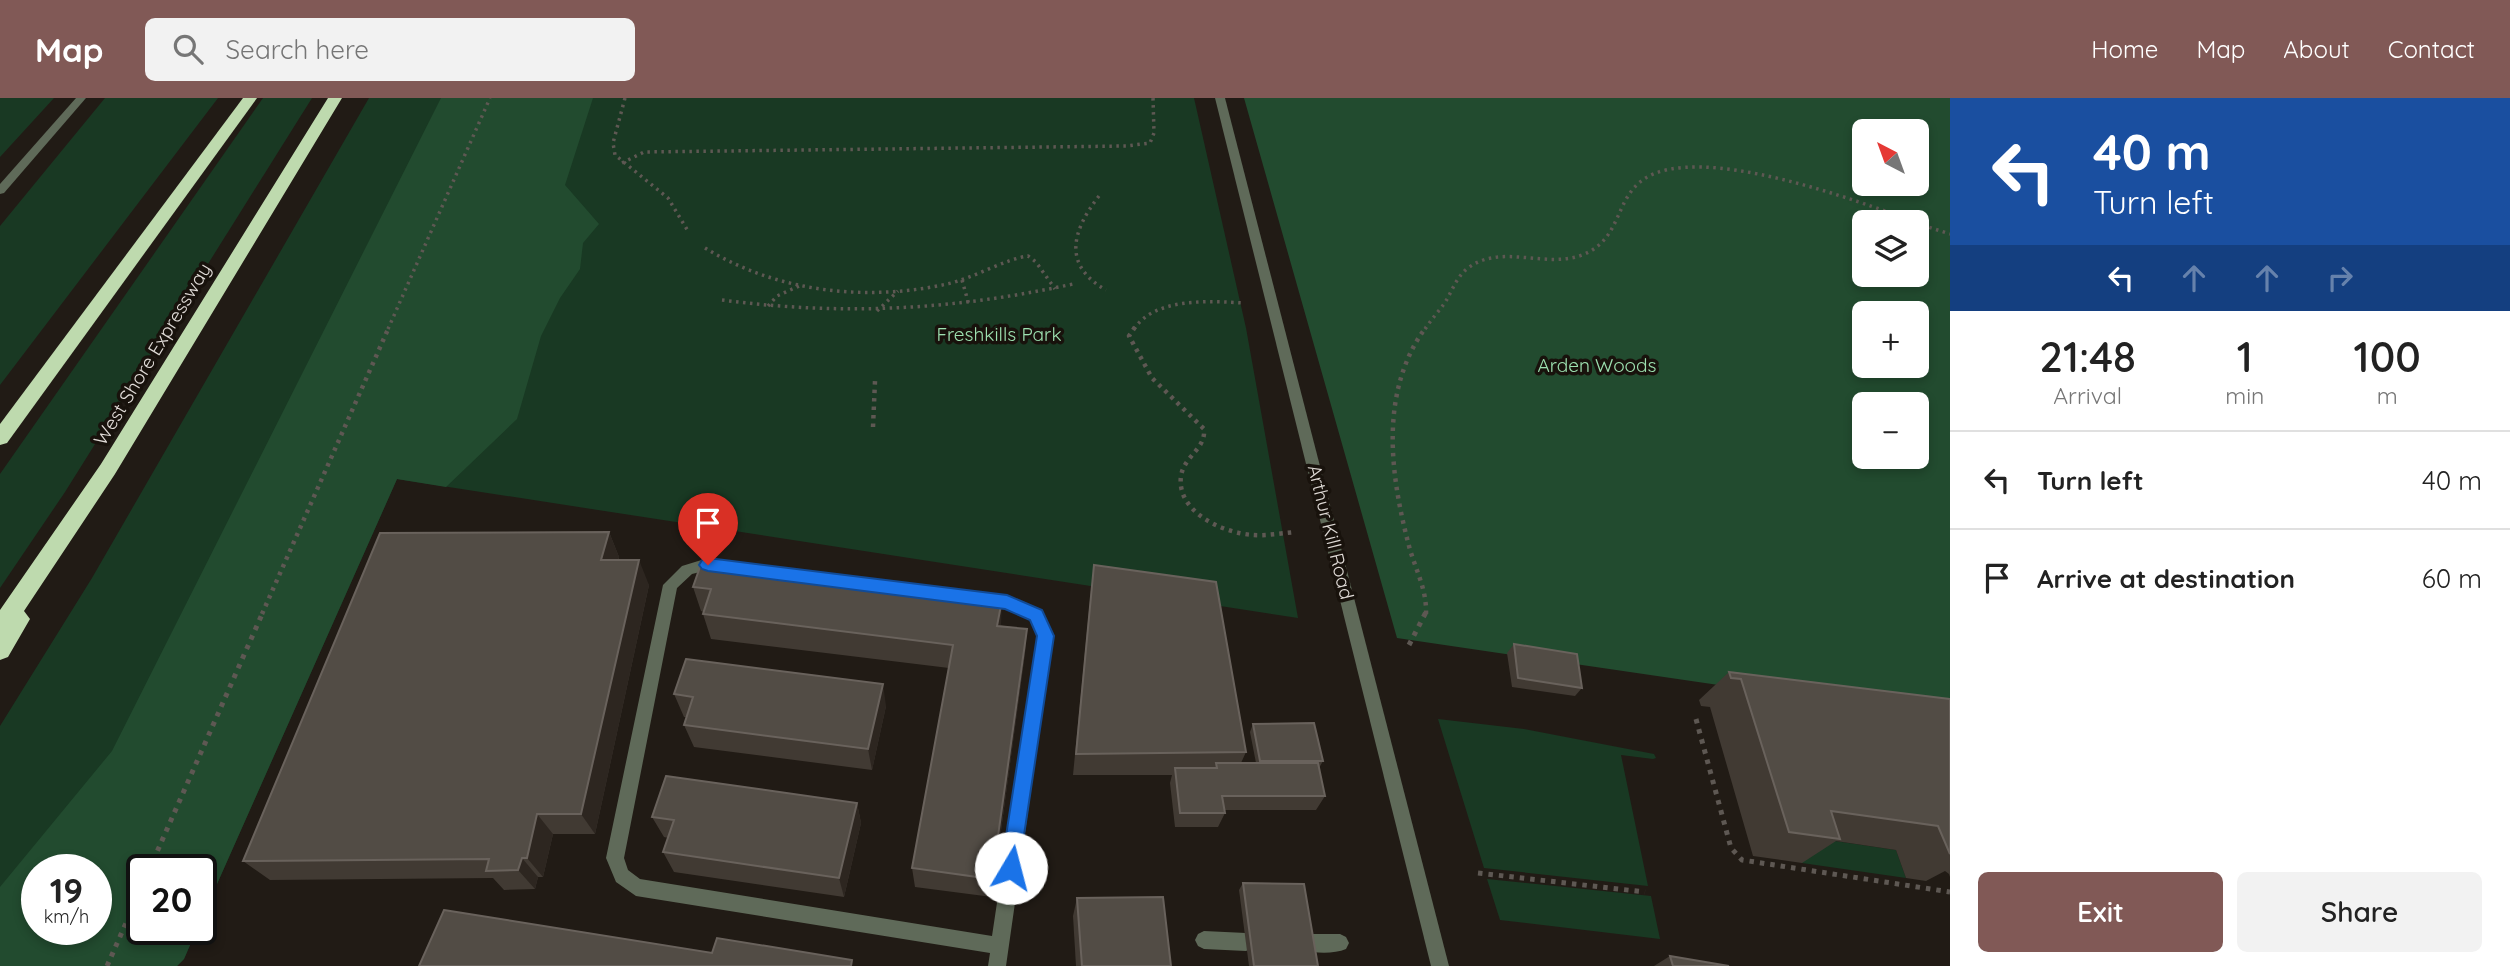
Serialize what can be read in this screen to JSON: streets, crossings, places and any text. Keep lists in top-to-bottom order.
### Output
{
  "streets": {
    "highway": ["West Shore Expressway"],
    "street": ["Arthur Kill Road"]
  },
  "parks": ["Freshkills Park", "Arden Woods"],
  "north": "top left",
  "page": {
    "header": "Map",
    "search": "Search here",
    "nav": [
      "Home",
      "Map",
      "About",
      "Contact"
    ],
    "turn": ["40 m", "Turn left"],
    "map_buttons": ["+", "−"],
    "eta": [
      "21:48",
      "Arrival",
      "1",
      "min",
      "100",
      "m"
    ],
    "list": [
      {
        "name": "Turn left",
        "value": "40 m"
      },
      {
        "name": "Arrive at destination",
        "value": "60 m"
      }
    ],
    "speed": "19 km/h",
    "limit": "20",
    "buttons": ["Exit", "Share"]
  }
}
